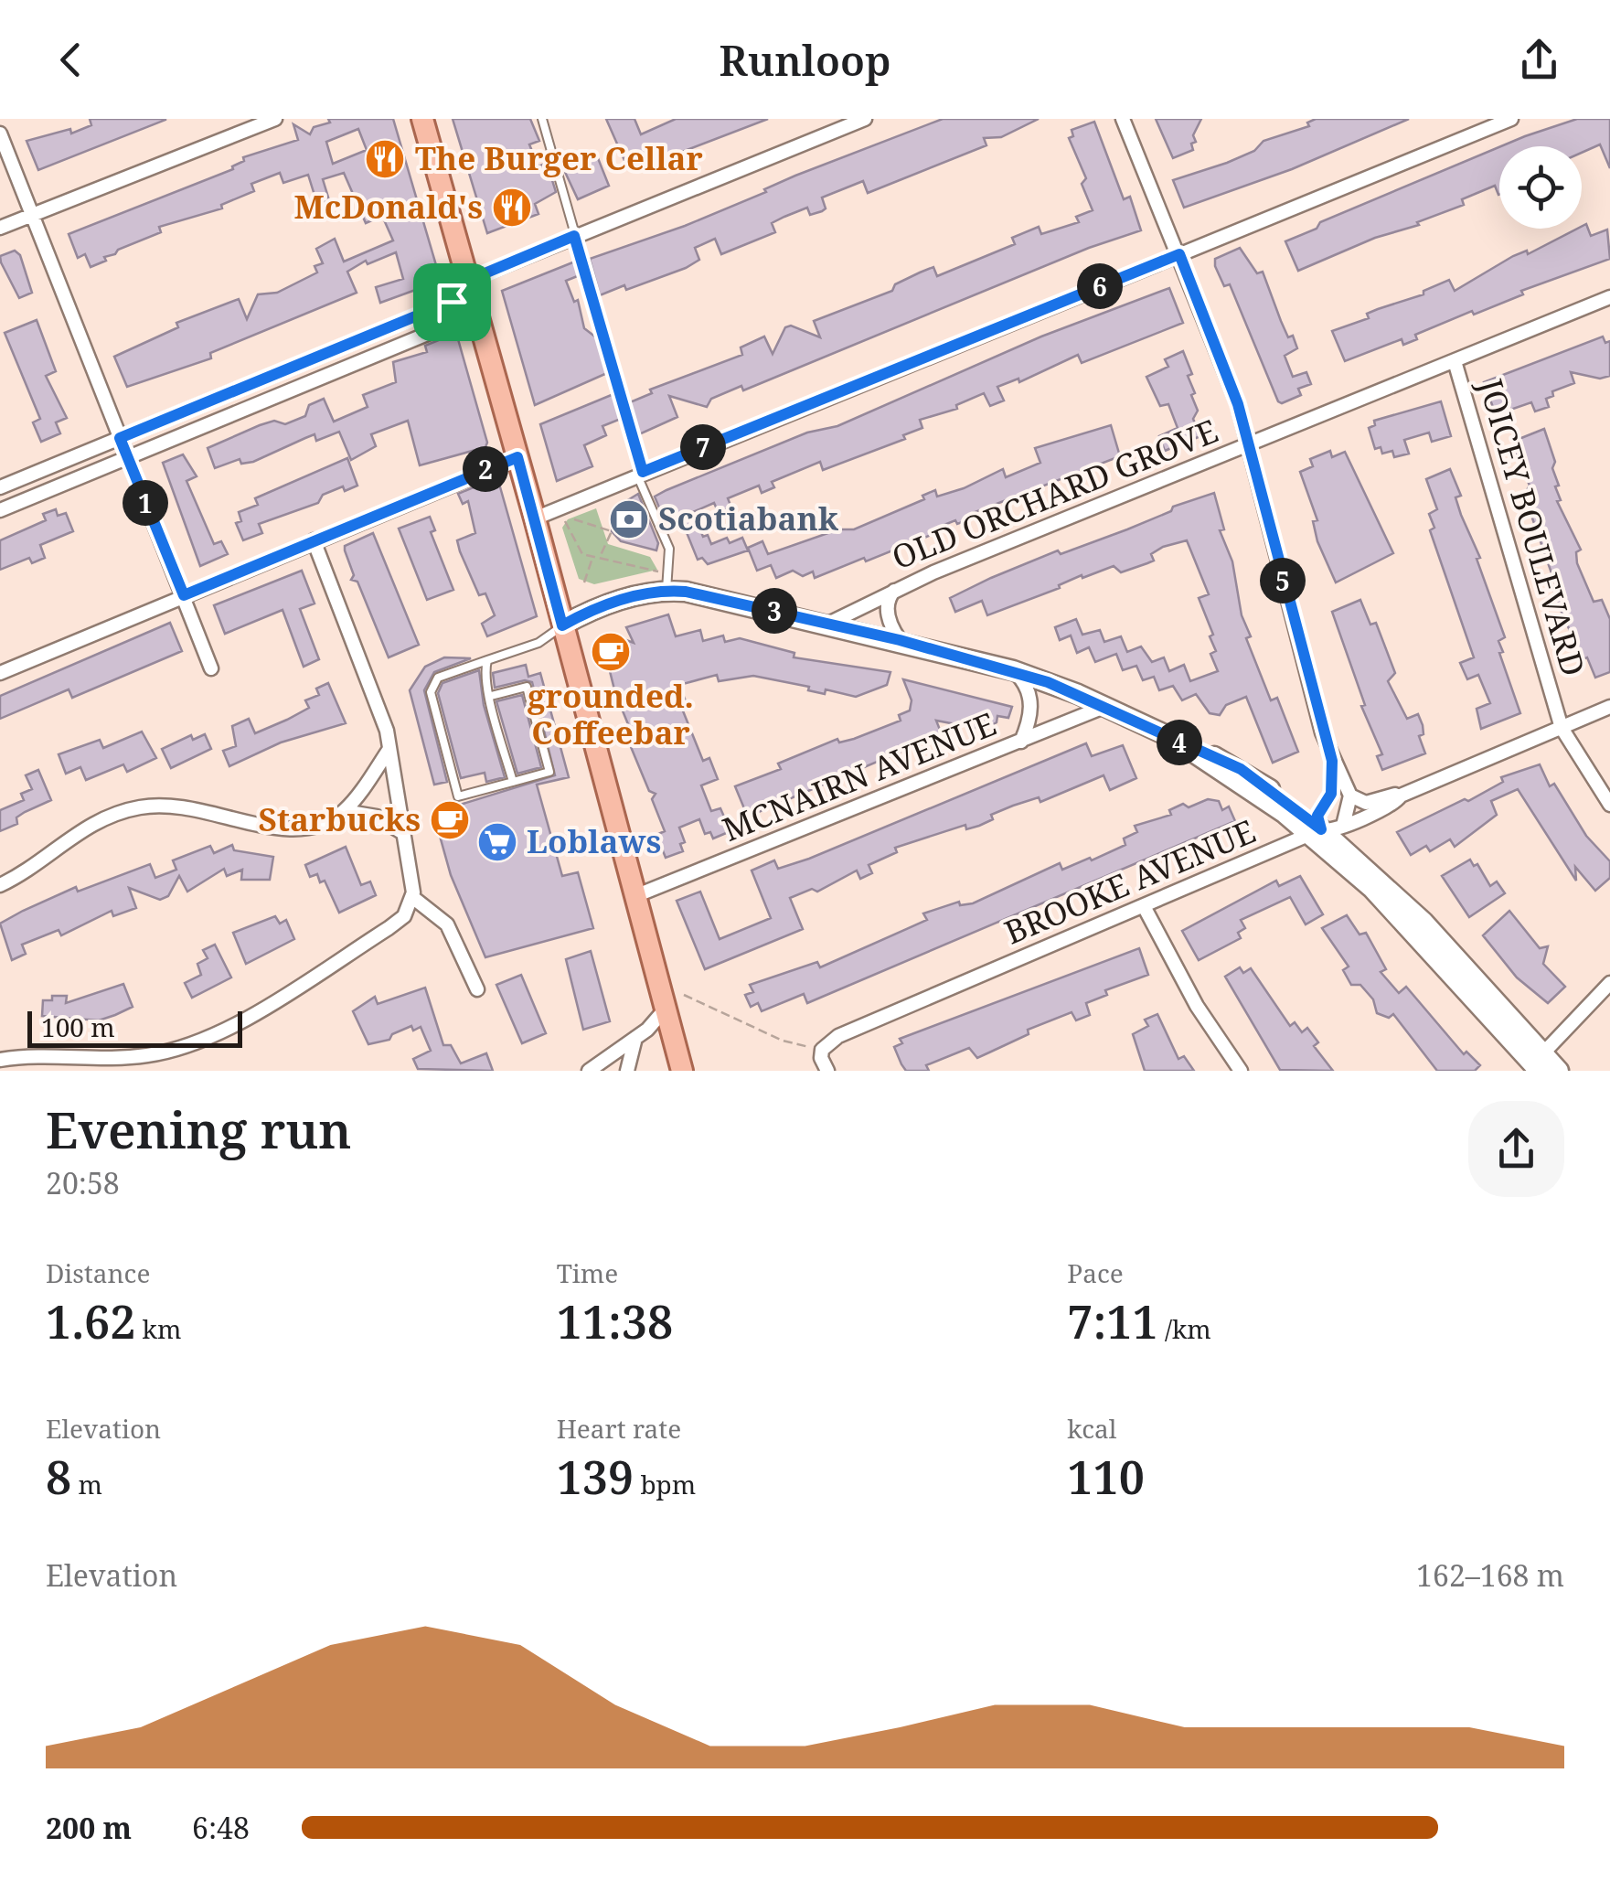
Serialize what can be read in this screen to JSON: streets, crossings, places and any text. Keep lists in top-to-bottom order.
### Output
{
  "streets": {
    "street": [
      "OLD ORCHARD GROVE",
      "JOICEY BOULEVARD",
      "MCNAIRN AVENUE",
      "BROOKE AVENUE"
    ]
  },
  "crossings": [
    ["OLD ORCHARD GROVE", "JOICEY BOULEVARD"],
    ["JOICEY BOULEVARD", "BROOKE AVENUE"]
  ],
  "places": {
    "restaurant": ["The Burger Cellar", "McDonald's"],
    "bank": ["Scotiabank"],
    "cafe": ["grounded. Coffeebar", "Starbucks"],
    "supermarket": ["Loblaws"]
  },
  "scale_bar": "100 m",
  "page": {
    "header": "Runloop",
    "pins": [
      "6",
      "7",
      "2",
      "1",
      "5",
      "3",
      "4"
    ],
    "scale": "100 m",
    "heading": ["Evening run", "20:58"],
    "stats": [
      ["Distance", "1.62 km"],
      ["Time", "11:38"],
      ["Pace", "7:11 /km"],
      ["Elevation", "8 m"],
      ["Heart rate", "139 bpm"],
      ["kcal", "110"]
    ],
    "chart": ["Elevation", "162–168 m"],
    "list": [
      {
        "name": "200 m",
        "note": "6:48"
      }
    ]
  }
}
